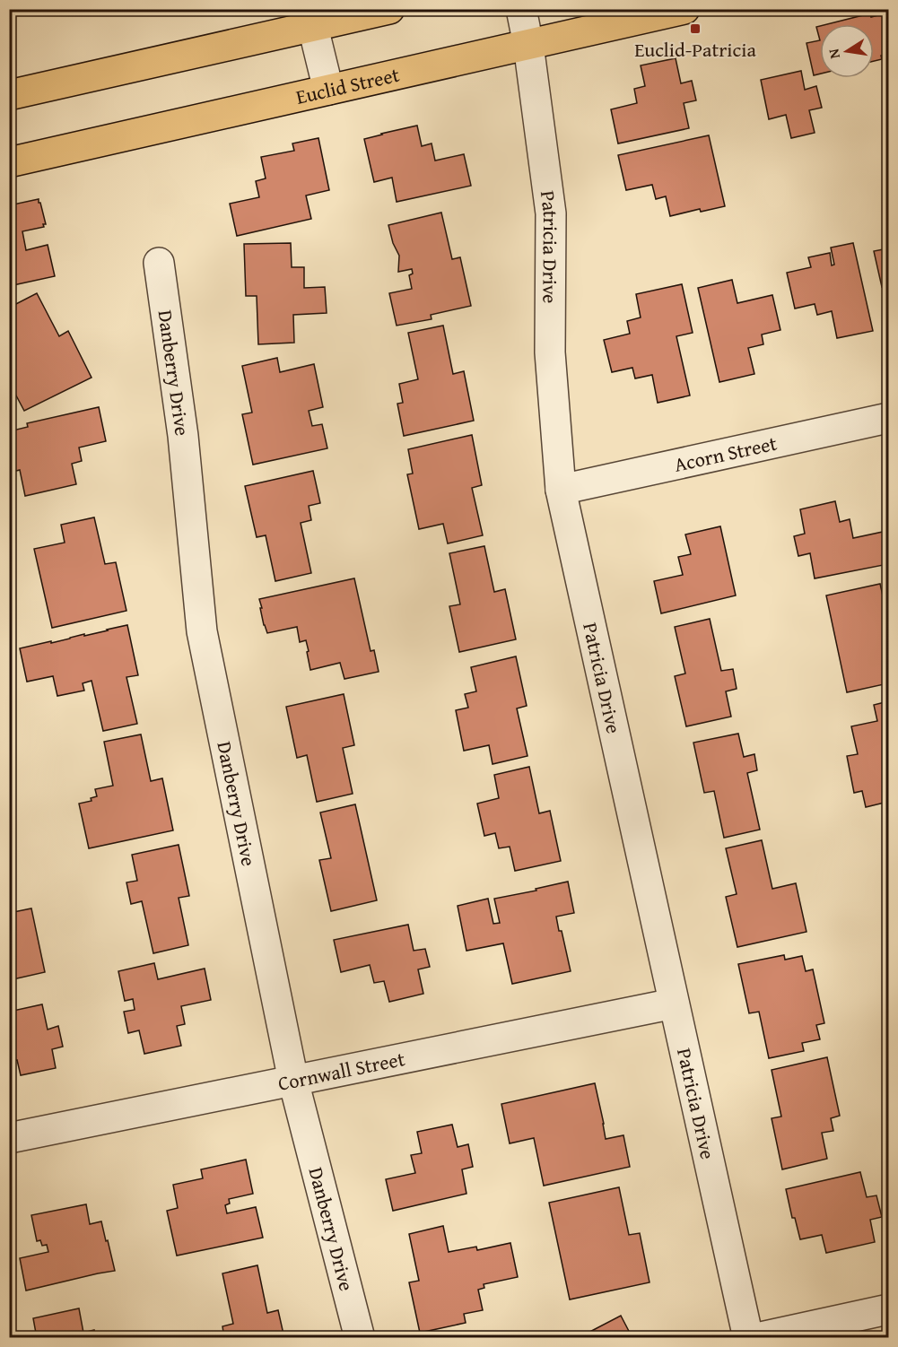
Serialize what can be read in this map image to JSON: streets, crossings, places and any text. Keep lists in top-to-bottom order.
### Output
{
  "streets": {
    "main road": ["Euclid Street"],
    "street": [
      "Patricia Drive",
      "Danberry Drive",
      "Acorn Street",
      "Cornwall Street"
    ]
  },
  "crossings": [
    ["Euclid Street", "Patricia Drive"],
    ["Patricia Drive", "Acorn Street"],
    ["Patricia Drive", "Cornwall Street"],
    ["Danberry Drive", "Cornwall Street"]
  ],
  "places": {
    "transit": ["Euclid-Patricia"]
  },
  "north": "left"
}
